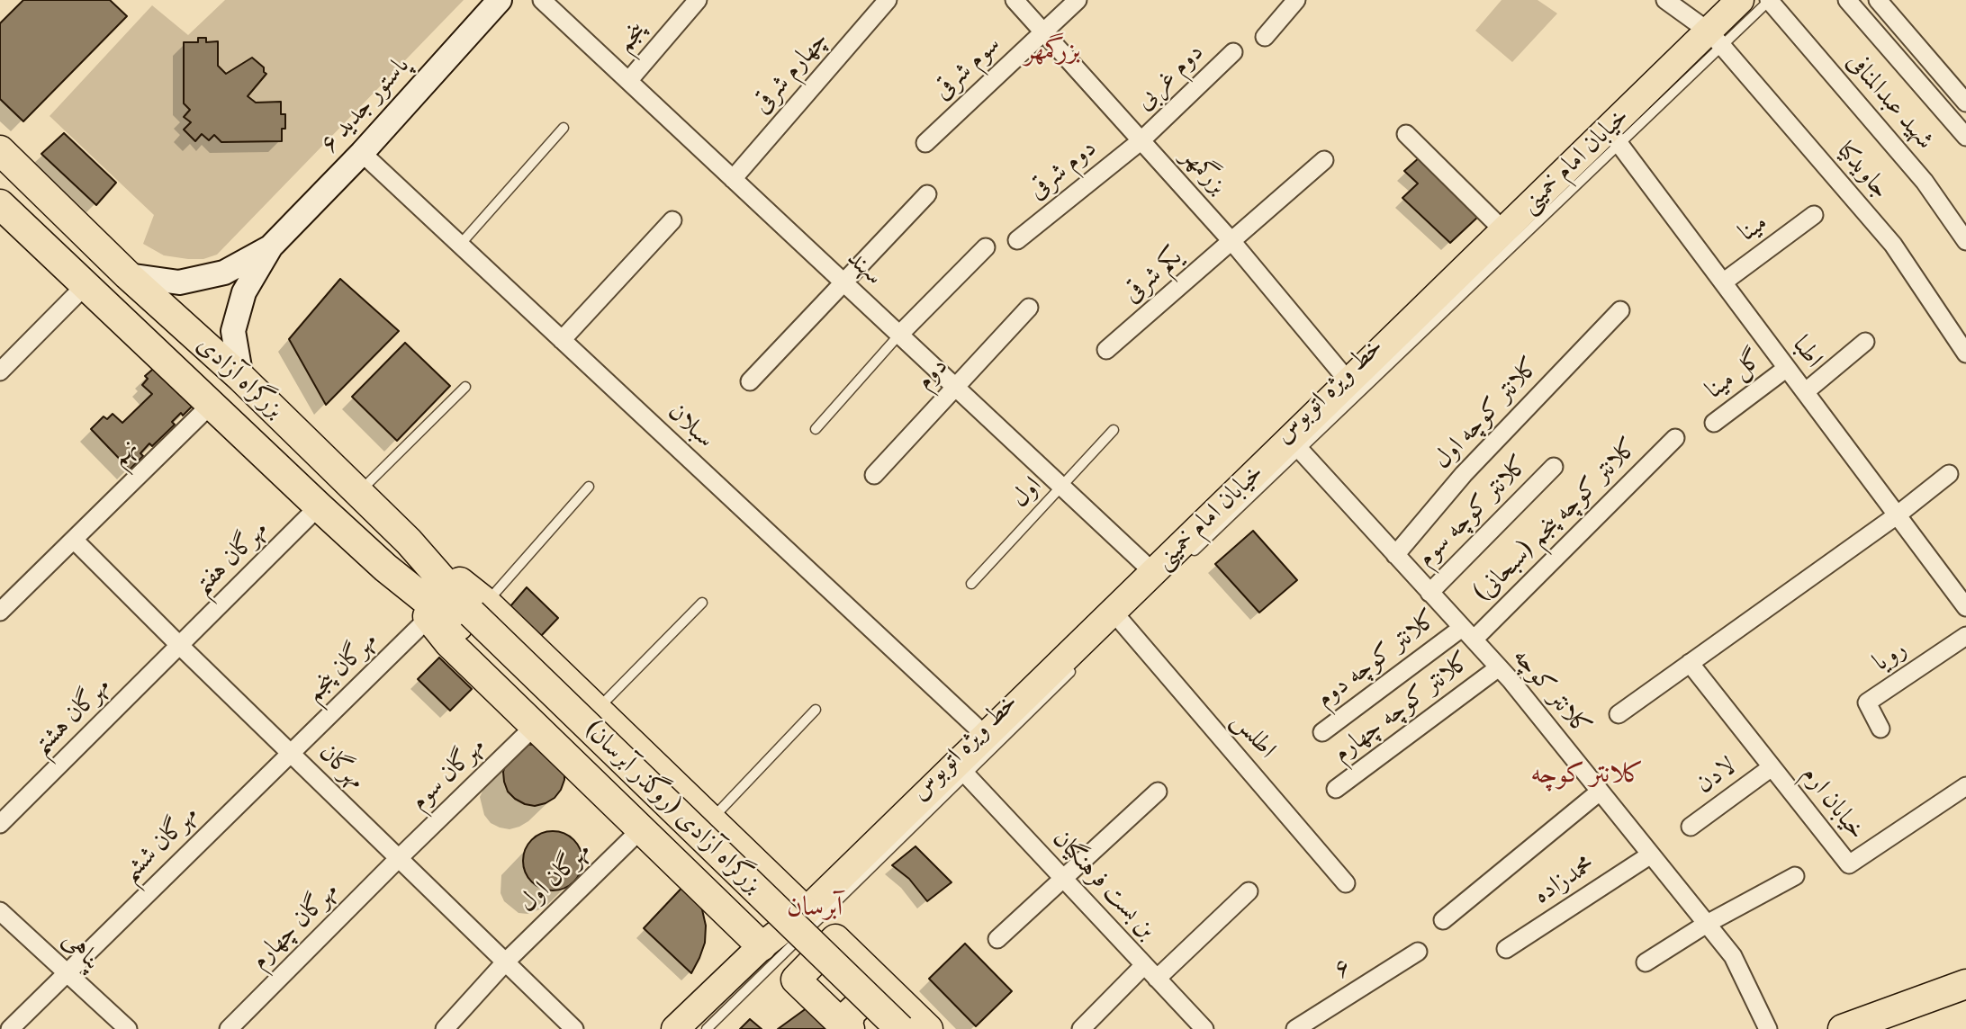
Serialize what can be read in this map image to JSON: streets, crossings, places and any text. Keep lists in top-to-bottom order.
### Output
{
  "streets": {
    "highway": ["بزرگراه آزادی", "بزرگراه آزادی (روگذر آبرسان)"],
    "main road": ["پاستور جدید ۶", "خیابان امام خمینی"],
    "street": [
      "پنجم",
      "سوم شرقی",
      "چهارم شرقی",
      "دوم غربی",
      "شهید عبدالمنافی",
      "دوم شرقی",
      "جاویدکیا",
      "بزرگمهر",
      "مینا",
      "سهند",
      "یکم شرقی",
      "اطبا",
      "دوم",
      "گل مینا",
      "کلانتر کوچه اول",
      "سبلان",
      "نهم",
      "کلانتر کوچه سوم",
      "کلانتر کوچه پنجم (سبحانی)",
      "مهرگان هفتم",
      "رویا",
      "کلانتر کوچه دوم",
      "مهرگان پنجم",
      "کلانتر کوچه",
      "کلانتر کوچه چهارم",
      "مهرگان هشتم",
      "اطلس",
      "مهرگان",
      "مهرگان سوم",
      "لادن",
      "خیابان ارم",
      "مهرگان ششم",
      "مهرگان اول",
      "محمدزاده",
      "بن بست فرهنگیان",
      "مهرگان چهارم",
      "پناهی",
      "۶"
    ],
    "lane": ["خط ویژه اتوبوس", "اول"]
  },
  "crossings": [
    ["پنجم", "سهند"],
    ["سوم شرقی", "بزرگمهر"],
    ["چهارم شرقی", "سهند"],
    ["دوم غربی", "دوم شرقی"],
    ["دوم غربی", "بزرگمهر"],
    ["پاستور جدید ۶", "بزرگراه آزادی"],
    ["پاستور جدید ۶", "سبلان"],
    ["خیابان امام خمینی", "جاویدکیا"],
    ["خیابان امام خمینی", "بزرگمهر"],
    ["خیابان امام خمینی", "سهند"],
    ["خیابان امام خمینی", "اطبا"],
    ["خیابان امام خمینی", "خط ویژه اتوبوس"],
    ["خیابان امام خمینی", "سبلان"],
    ["خیابان امام خمینی", "کلانتر کوچه"],
    ["خیابان امام خمینی", "اطلس"],
    ["خیابان امام خمینی", "بن بست فرهنگیان"],
    ["دوم شرقی", "بزرگمهر"],
    ["بزرگمهر", "یکم شرقی"],
    ["مینا", "اطبا"],
    ["سهند", "دوم"],
    ["سهند", "اول"],
    ["اطبا", "گل مینا"],
    ["اطبا", "خط ویژه اتوبوس"],
    ["بزرگراه آزادی", "نهم"],
    ["بزرگراه آزادی", "مهرگان هفتم"],
    ["بزرگراه آزادی", "بزرگراه آزادی (روگذر آبرسان)"],
    ["خط ویژه اتوبوس", "کلانتر کوچه"],
    ["خط ویژه اتوبوس", "بن بست فرهنگیان"],
    ["کلانتر کوچه اول", "کلانتر کوچه"],
    ["نهم", "مهرگان"],
    ["کلانتر کوچه سوم", "کلانتر کوچه"],
    ["کلانتر کوچه پنجم (سبحانی)", "کلانتر کوچه دوم"],
    ["کلانتر کوچه پنجم (سبحانی)", "کلانتر کوچه"],
    ["مهرگان هفتم", "مهرگان هشتم"],
    ["مهرگان هفتم", "مهرگان"],
    ["کلانتر کوچه دوم", "کلانتر کوچه"],
    ["مهرگان پنجم", "مهرگان"],
    ["مهرگان پنجم", "مهرگان ششم"],
    ["کلانتر کوچه", "کلانتر کوچه چهارم"],
    ["کلانتر کوچه", "محمدزاده"],
    ["مهرگان هشتم", "مهرگان"],
    ["مهرگان", "مهرگان سوم"],
    ["مهرگان", "مهرگان ششم"],
    ["مهرگان", "مهرگان اول"],
    ["مهرگان", "مهرگان چهارم"],
    ["مهرگان سوم", "مهرگان چهارم"],
    ["لادن", "خیابان ارم"],
    ["مهرگان ششم", "پناهی"]
  ],
  "districts": ["بزرگمهر", "کلانتر کوچه", "آبرسان"]
}
